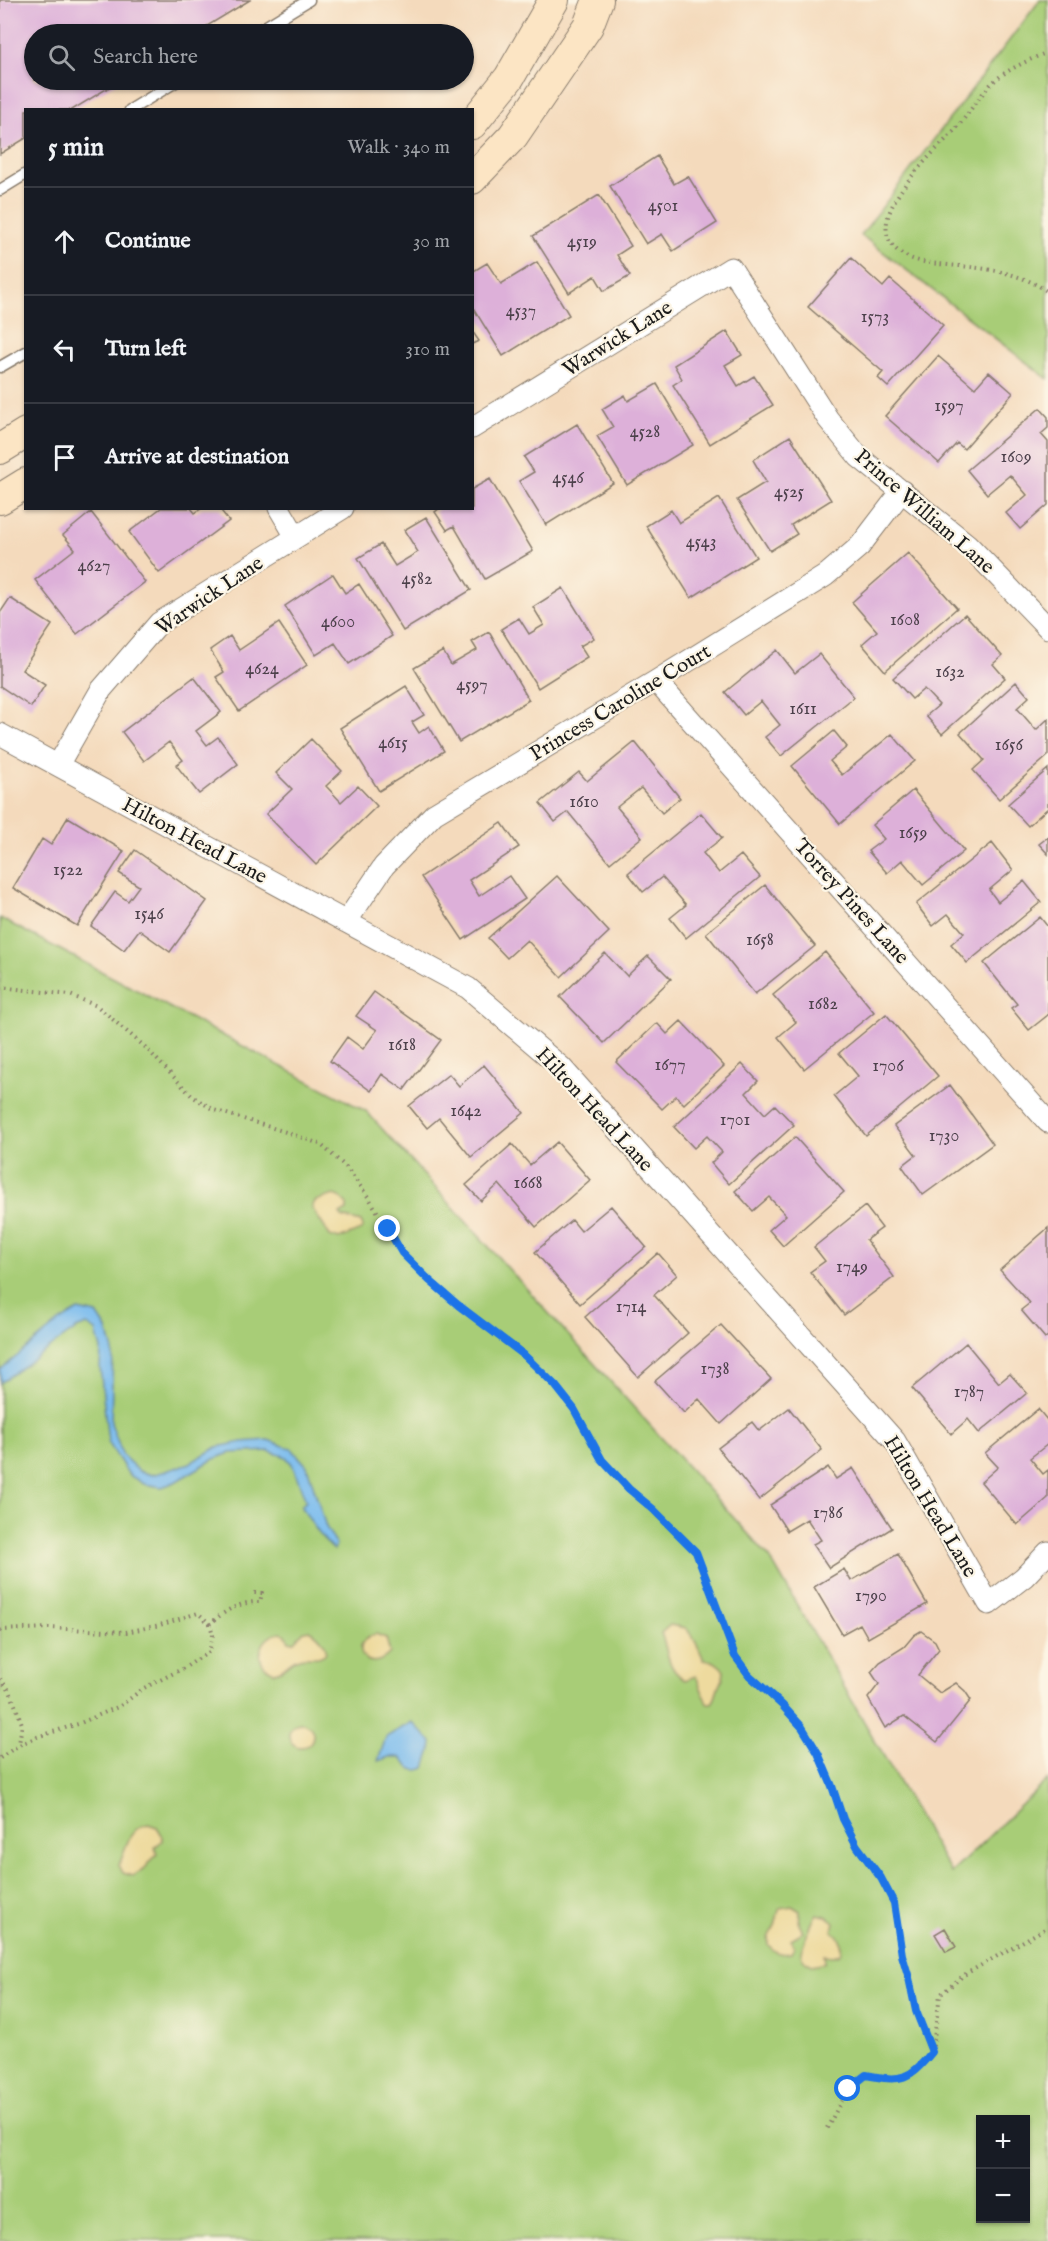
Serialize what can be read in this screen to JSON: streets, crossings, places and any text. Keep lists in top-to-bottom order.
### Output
{
  "streets": {
    "street": [
      "Warwick Lane",
      "Prince William Lane",
      "Princess Caroline Court",
      "Hilton Head Lane",
      "Torrey Pines Lane"
    ]
  },
  "crossings": [
    ["Warwick Lane", "Prince William Lane"],
    ["Warwick Lane", "Hilton Head Lane"],
    ["Prince William Lane", "Princess Caroline Court"],
    ["Princess Caroline Court", "Hilton Head Lane"],
    ["Princess Caroline Court", "Torrey Pines Lane"]
  ],
  "house_numbers": [
    "4501",
    "4519",
    "4537",
    "1573",
    "1597",
    "4528",
    "1609",
    "4546",
    "4525",
    "4543",
    "4627",
    "4582",
    "1608",
    "4600",
    "4624",
    "1632",
    "4597",
    "1611",
    "4615",
    "1656",
    "1610",
    "1659",
    "1522",
    "1546",
    "1658",
    "1682",
    "1618",
    "1677",
    "1706",
    "1642",
    "1701",
    "1730",
    "1668",
    "1749",
    "1714",
    "1738",
    "1787",
    "1786",
    "1790"
  ],
  "page": {
    "search": "Search here",
    "heading": ["5 min", "Walk · 340 m"],
    "list": [
      ["Continue", "30 m"],
      ["Turn left", "310 m"],
      "Arrive at destination"
    ],
    "map_buttons": ["+", "−"]
  }
}
